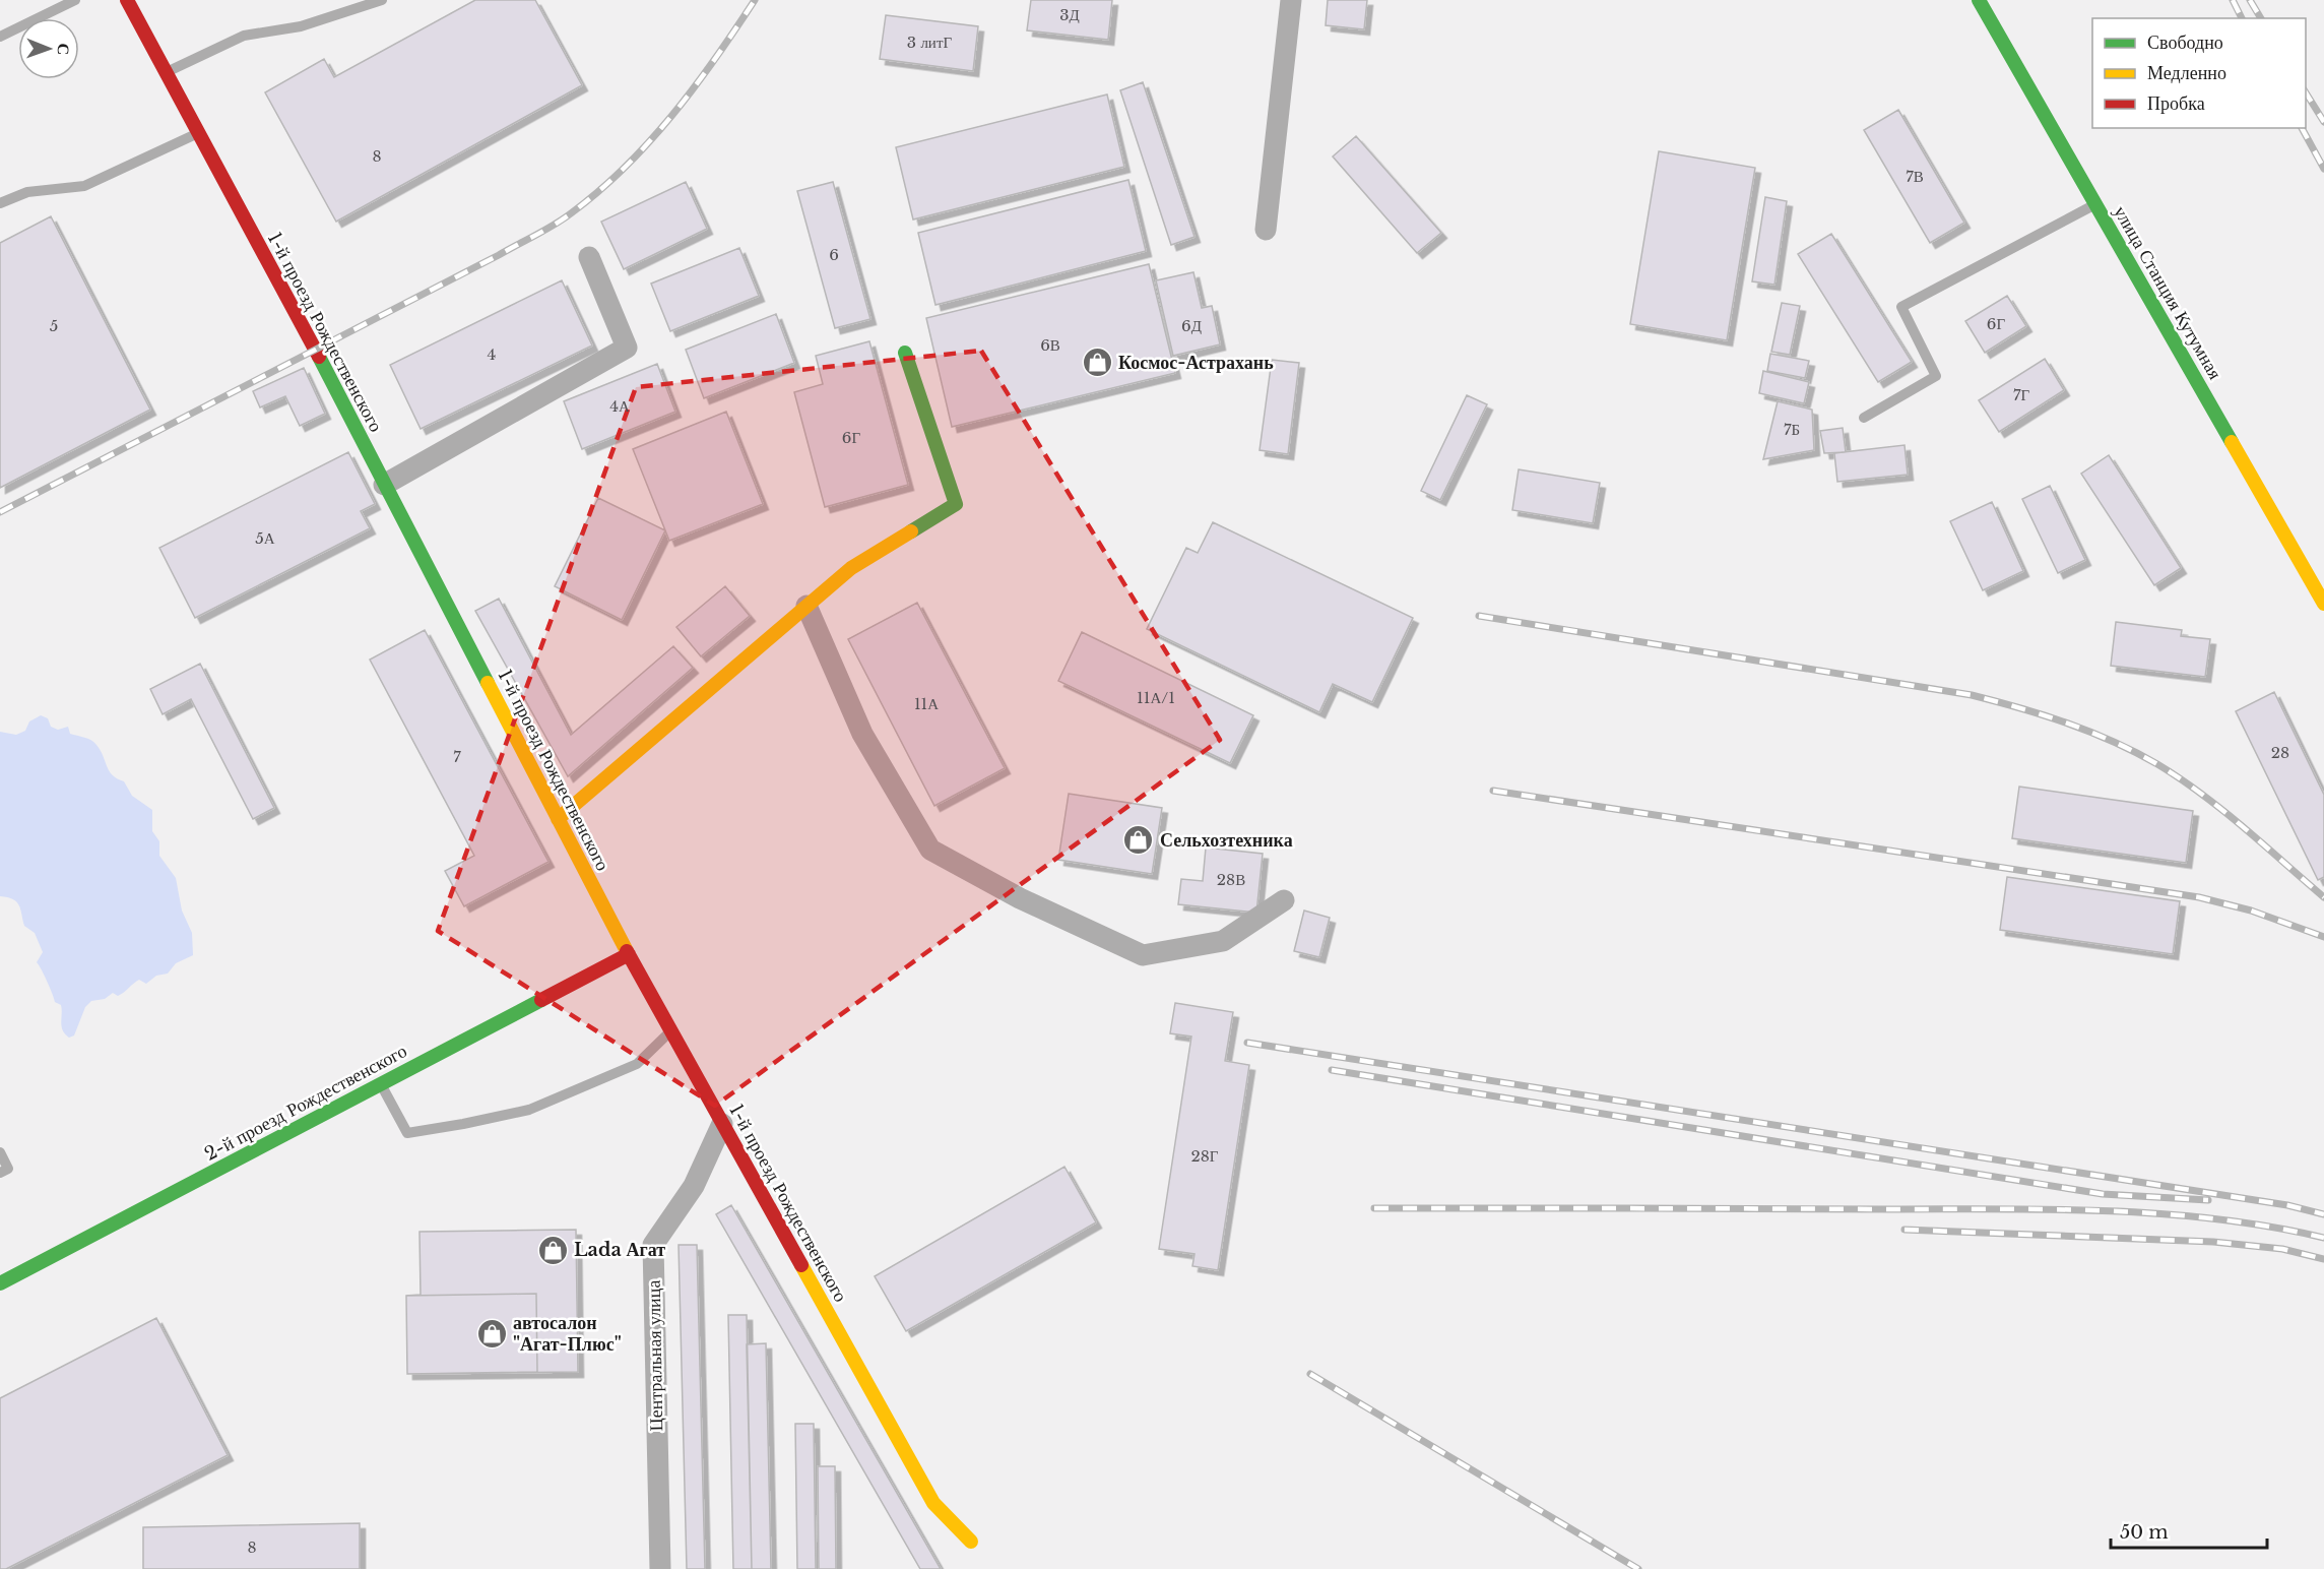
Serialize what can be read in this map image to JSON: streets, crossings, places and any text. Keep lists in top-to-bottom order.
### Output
{
  "streets": {
    "street": [
      "улица Станция Кутумная",
      "1-й проезд Рождественского",
      "2-й проезд Рождественского",
      "Центральная улица"
    ]
  },
  "crossings": [
    ["1-й проезд Рождественского", "2-й проезд Рождественского"],
    ["1-й проезд Рождественского", "Центральная улица"]
  ],
  "places": {
    "shop": [
      "Космос-Астрахань",
      "Сельхозтехника",
      "Lada Агат",
      "автосалон \"Агат-Плюс\""
    ]
  },
  "house_numbers": [
    "3Д",
    "3 литГ",
    "8",
    "7В",
    "6",
    "6Г",
    "5",
    "6Д",
    "6В",
    "4",
    "7Г",
    "4А",
    "7Б",
    "6Г",
    "5А",
    "11А/1",
    "11А",
    "28",
    "7",
    "28В",
    "28Г",
    "8"
  ],
  "legend": ["Свободно", "Медленно", "Пробка"],
  "scale_bar": "50 m",
  "north": "right"
}
